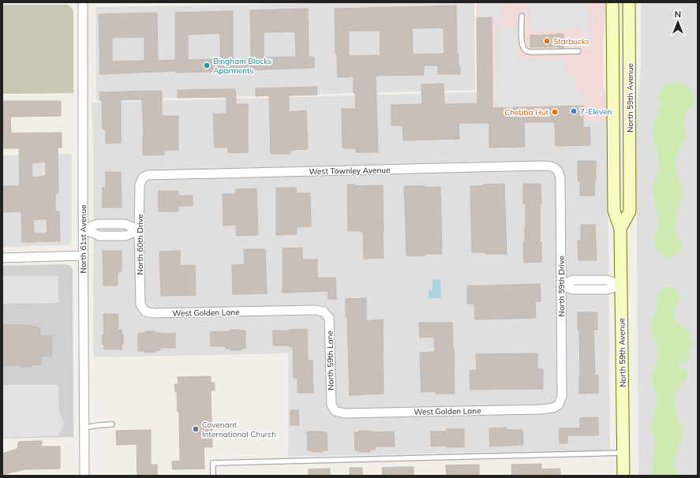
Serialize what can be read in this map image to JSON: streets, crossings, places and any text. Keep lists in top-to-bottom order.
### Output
{
  "streets": {
    "main road": ["North 59th Avenue"],
    "street": [
      "West Townley Avenue",
      "North 61st Avenue",
      "North 60th Drive",
      "North 59th Drive",
      "West Golden Lane",
      "North 59th Lane"
    ]
  },
  "crossings": [
    ["West Townley Avenue", "North 60th Drive"],
    ["West Townley Avenue", "North 59th Drive"],
    ["North 60th Drive", "West Golden Lane"],
    ["North 59th Drive", "West Golden Lane"],
    ["West Golden Lane", "North 59th Lane"]
  ],
  "places": [
    "Starbucks",
    "Bingham Blocks Aparments",
    "7-Eleven",
    "Chebba Hut",
    "Covenant International Church"
  ],
  "north": "top"
}
